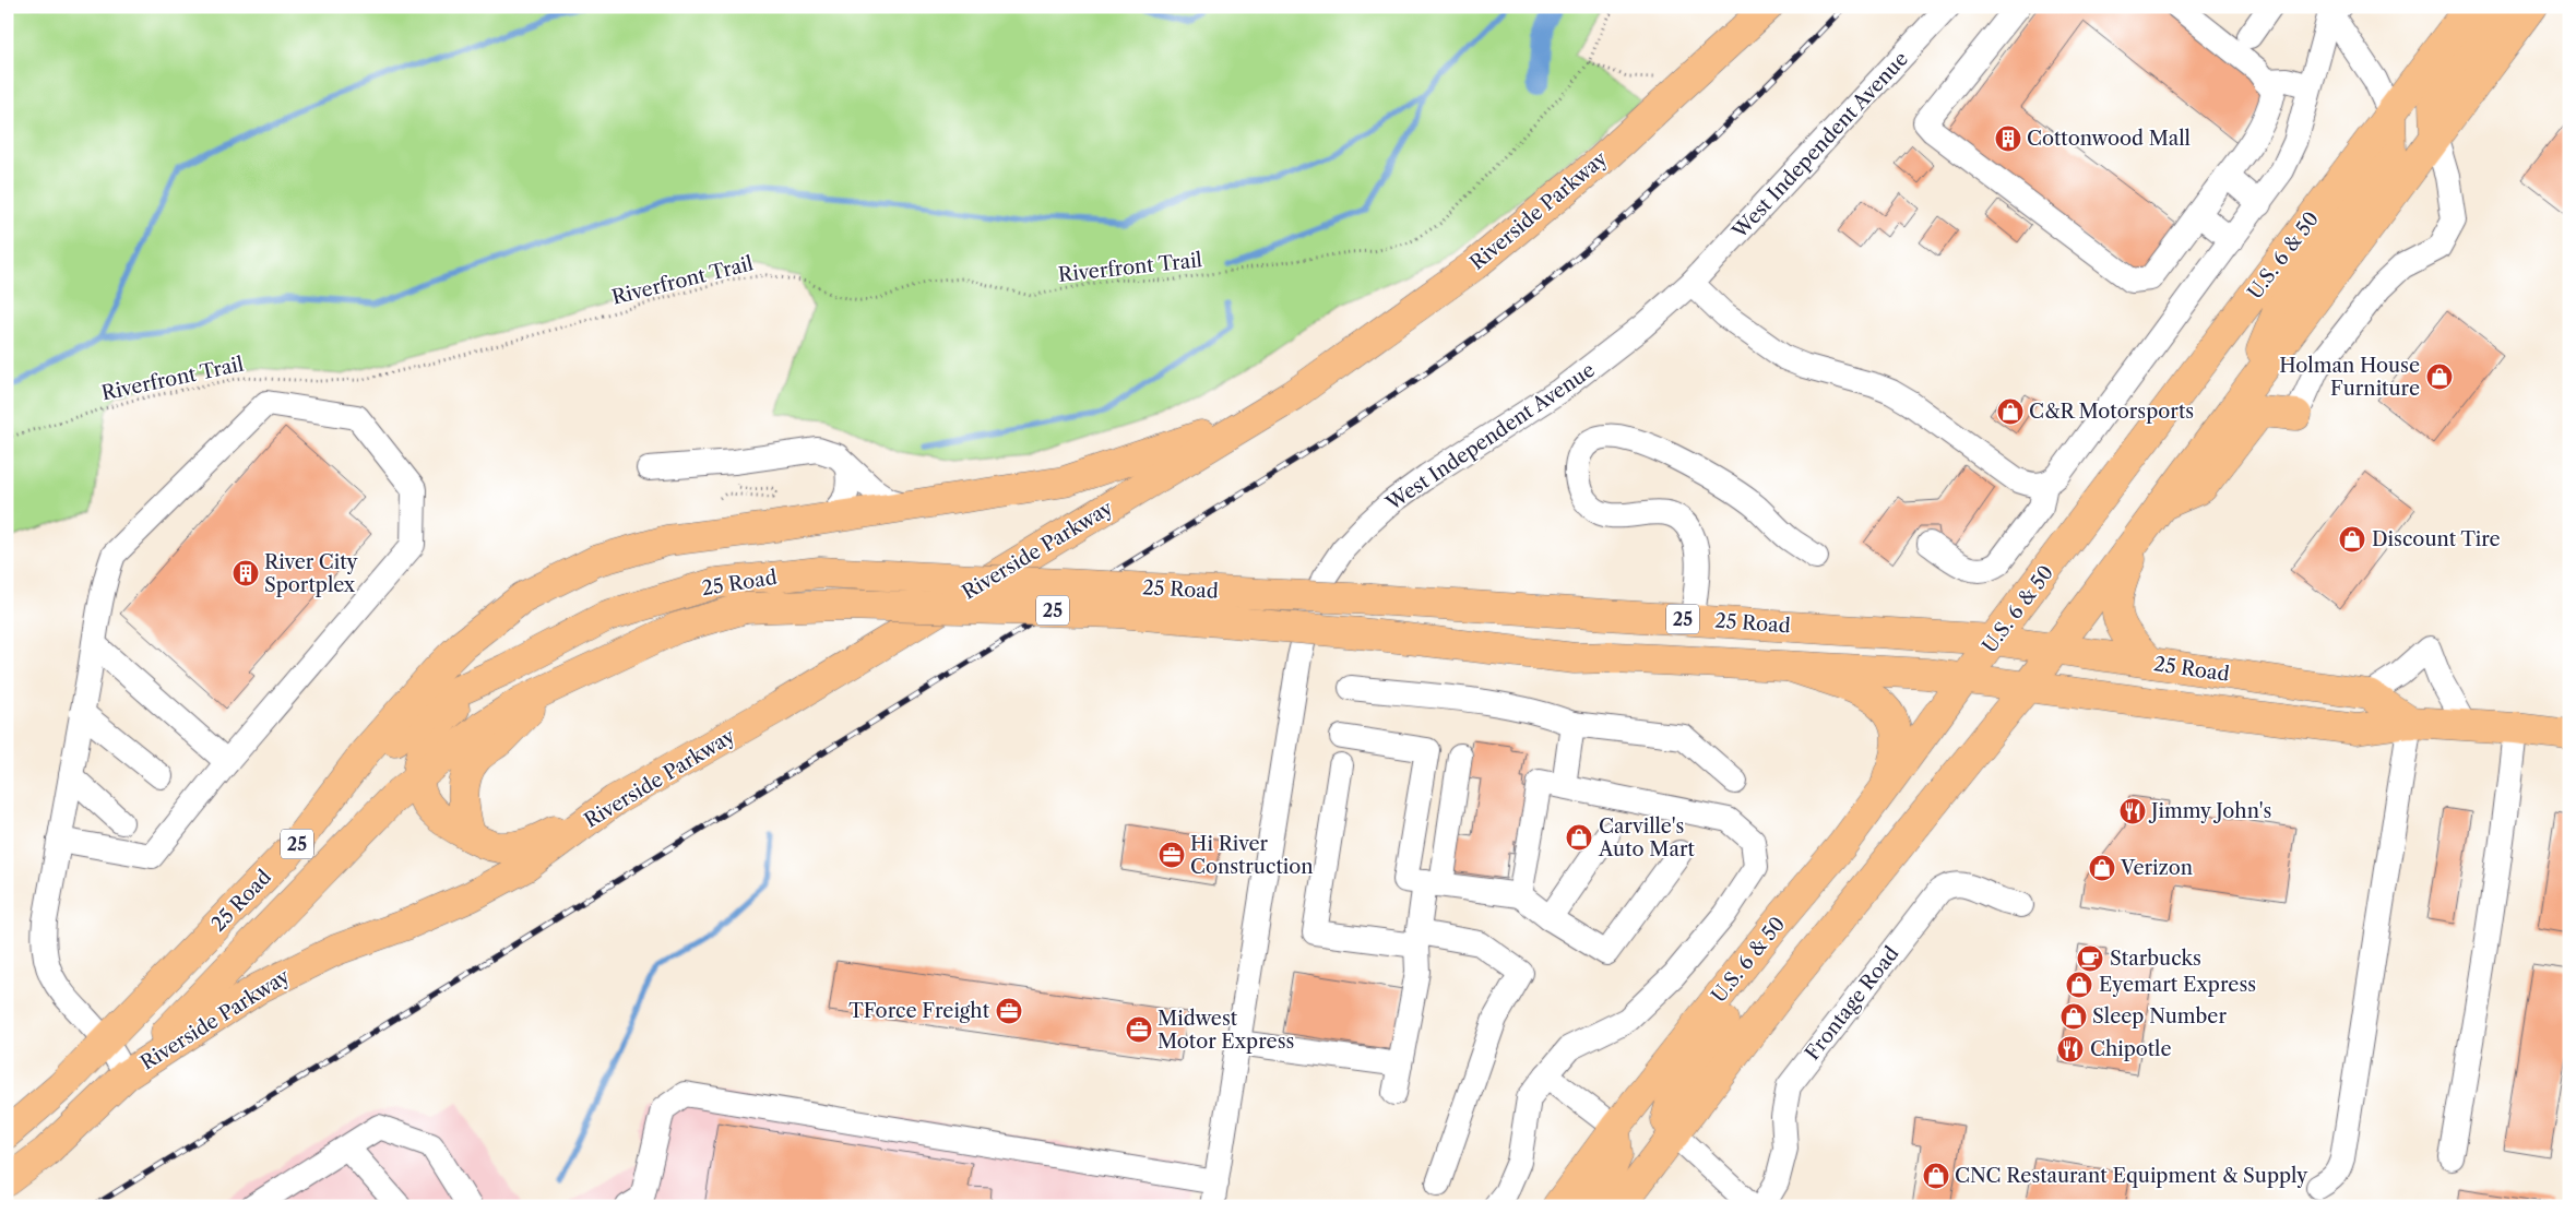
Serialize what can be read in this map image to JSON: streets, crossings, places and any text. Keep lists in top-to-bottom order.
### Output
{
  "streets": {
    "main road": [
      "Riverside Parkway",
      "U.S. 6 & 50",
      "25 Road",
      "25"
    ],
    "street": ["West Independent Avenue", "Frontage Road"],
    "path": ["Riverfront Trail"]
  },
  "crossings": [
    ["Riverside Parkway", "25 Road"],
    ["U.S. 6 & 50", "25 Road"]
  ],
  "places": {
    "building": ["Cottonwood Mall", "River City Sportplex"],
    "shop": [
      "Holman House Furniture",
      "C&R Motorsports",
      "Discount Tire",
      "Carville's Auto Mart",
      "Verizon",
      "Eyemart Express",
      "Sleep Number",
      "CNC Restaurant Equipment & Supply"
    ],
    "restaurant": ["Jimmy John's", "Chipotle"],
    "office": ["Hi River Construction", "TForce Freight", "Midwest Motor Express"],
    "cafe": ["Starbucks"]
  }
}
